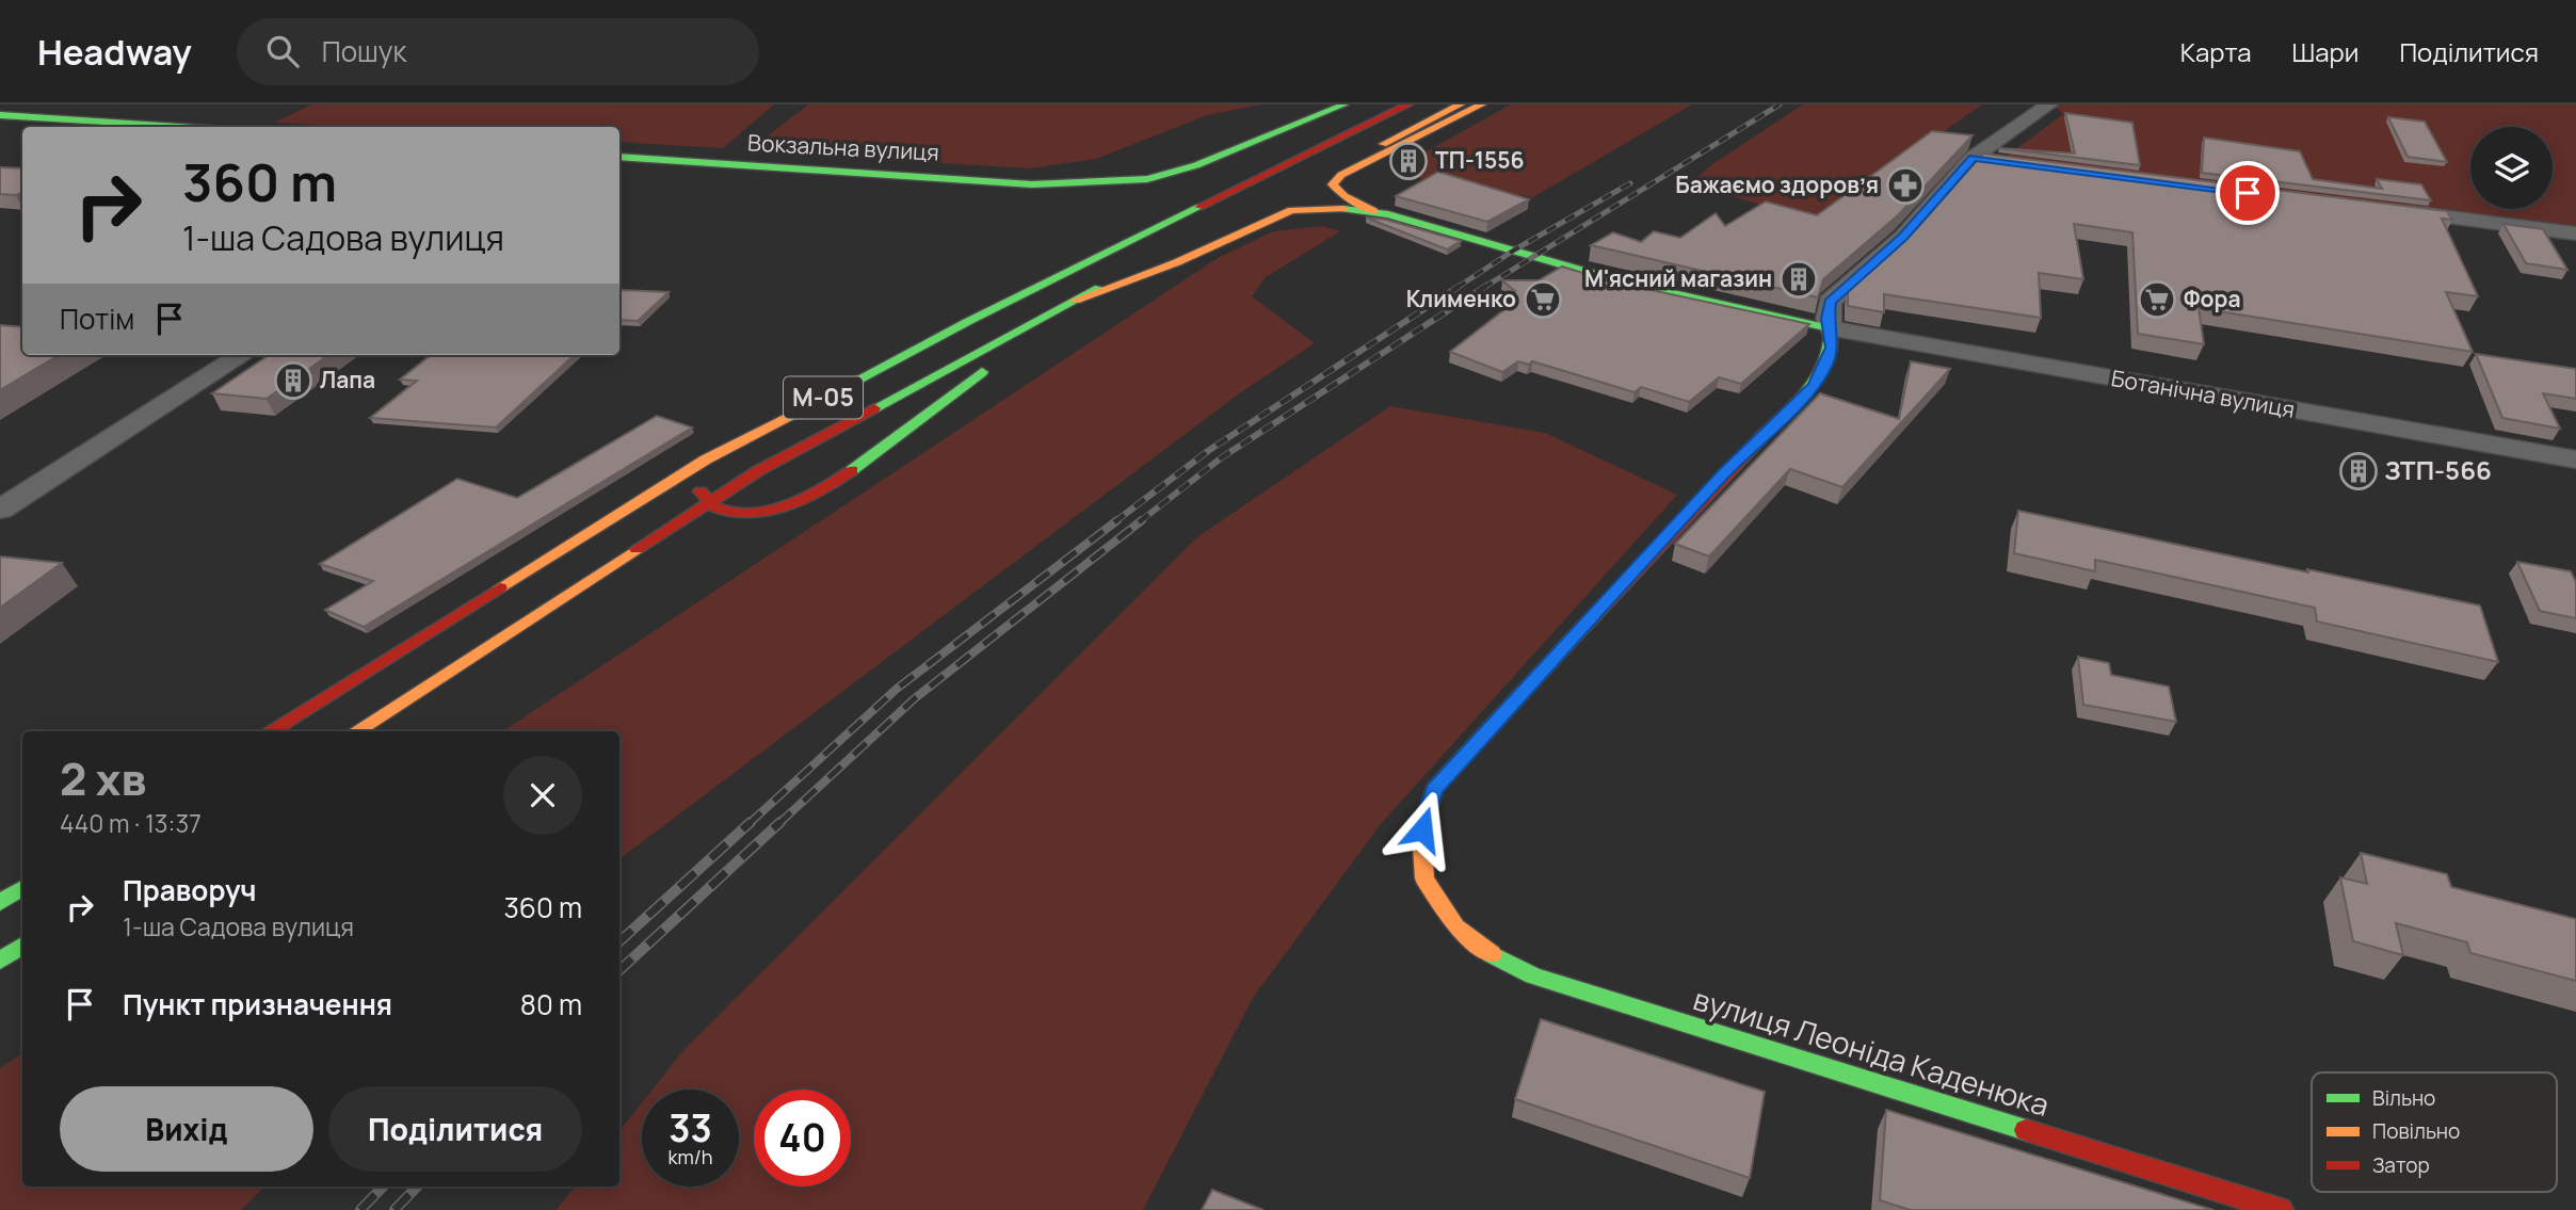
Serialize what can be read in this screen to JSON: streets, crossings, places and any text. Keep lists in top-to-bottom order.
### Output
{
  "streets": {
    "main road": ["Вокзальна вулиця", "М-05", "вулиця Леоніда Каденюка"],
    "street": ["Ботанічна вулиця"]
  },
  "crossings": [
    ["Ботанічна вулиця", "вулиця Леоніда Каденюка"]
  ],
  "places": {
    "building": [
      "ТП-1556",
      "М'ясний магазин",
      "Лапа",
      "ЗТП-566"
    ],
    "pharmacy": ["Бажаємо здоровʼя"],
    "supermarket": ["Клименко", "Фора"]
  },
  "legend": ["Вільно", "Повільно", "Затор"],
  "page": {
    "header": "Headway",
    "search": "Пошук",
    "nav": ["Карта", "Шари", "Поділитися"],
    "turn": ["360 m", "1-ша Садова вулиця"],
    "then": "Потім",
    "heading": ["2 хв", "440 m · 13:37"],
    "list": [
      {
        "name": "Праворуч",
        "note": "1-ша Садова вулиця",
        "value": "360 m"
      },
      {
        "name": "Пункт призначення",
        "value": "80 m"
      }
    ],
    "buttons": ["Вихід", "Поділитися"],
    "speed": "33 km/h",
    "limit": "40"
  }
}
